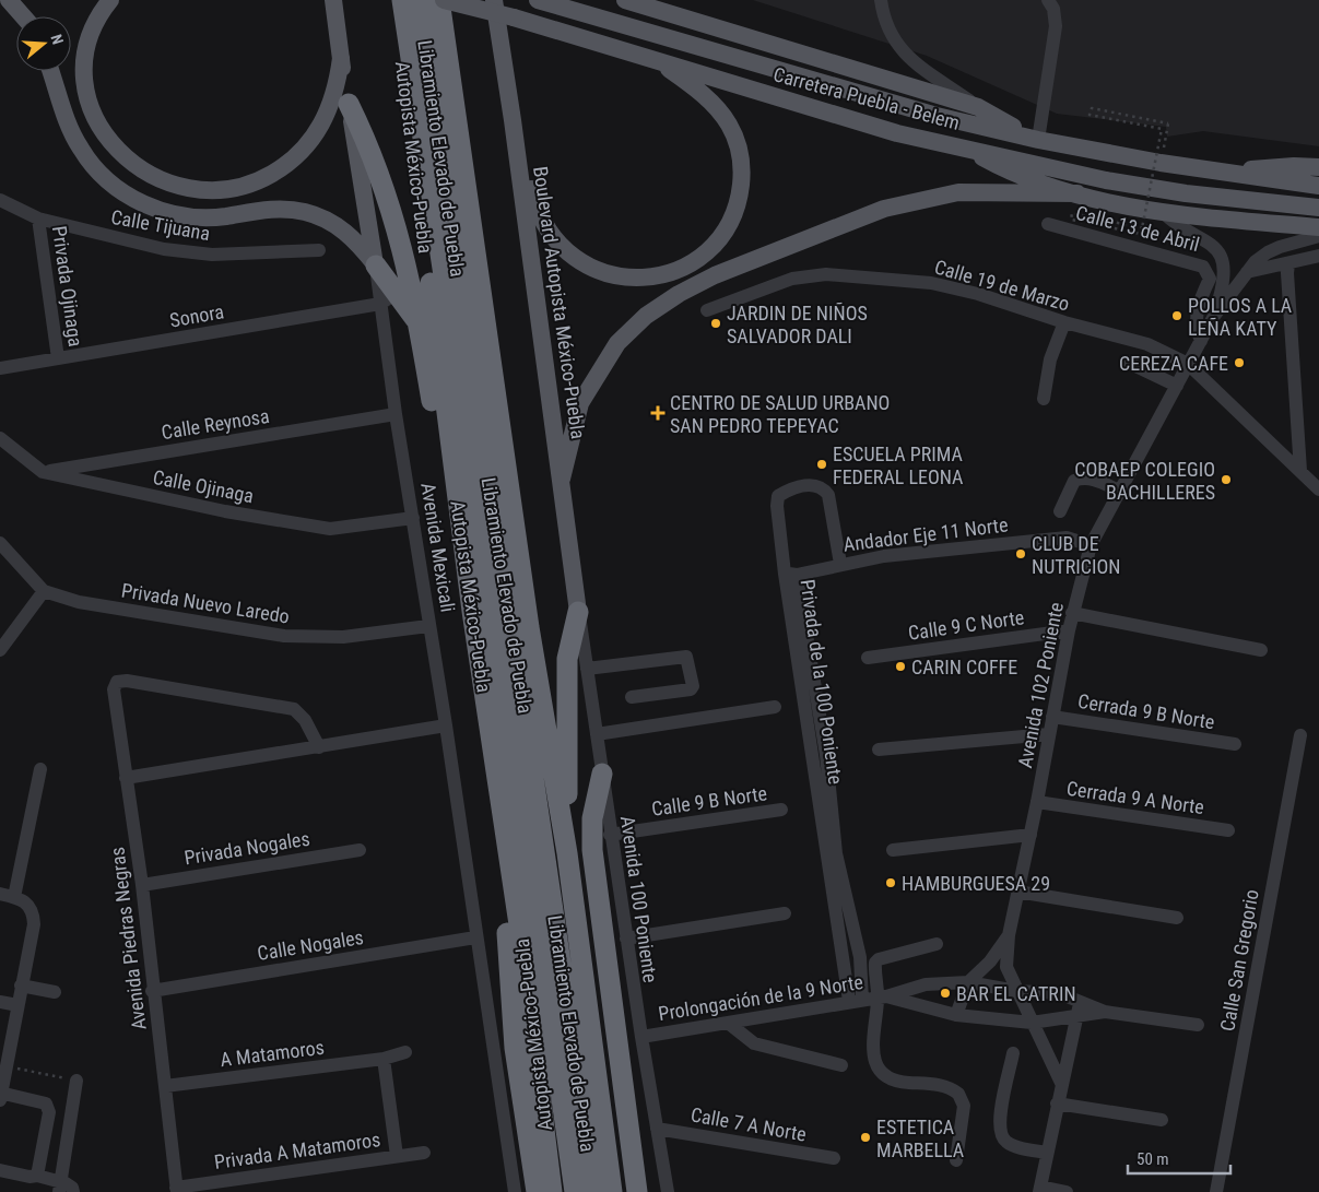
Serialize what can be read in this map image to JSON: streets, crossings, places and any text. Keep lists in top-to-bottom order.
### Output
{
  "streets": {
    "highway": ["Autopista México-Puebla", "Libramiento Elevado de Puebla"],
    "main road": ["Carretera Puebla - Belem", "Boulevard Autopista México-Puebla"],
    "street": [
      "Calle Tijuana",
      "Calle 13 de Abril",
      "Calle 19 de Marzo",
      "Privada Ojinaga",
      "Sonora",
      "Calle Reynosa",
      "Calle Ojinaga",
      "Andador Eje 11 Norte",
      "Avenida Mexicali",
      "Privada Nuevo Laredo",
      "Calle 9 C Norte",
      "Privada de la 100 Poniente",
      "Avenida 102 Poniente",
      "Cerrada 9 B Norte",
      "Cerrada 9 A Norte",
      "Calle 9 B Norte",
      "Privada Nogales",
      "Avenida 100 Poniente",
      "Avenida Piedras Negras",
      "Calle Nogales",
      "Calle San Gregorio",
      "Prolongación de la 9 Norte",
      "A Matamoros",
      "Calle 7 A Norte",
      "Privada A Matamoros"
    ]
  },
  "crossings": [
    ["Calle Tijuana", "Privada Ojinaga"],
    ["Calle 13 de Abril", "Avenida 102 Poniente"],
    ["Calle 19 de Marzo", "Avenida 102 Poniente"],
    ["Privada Ojinaga", "Sonora"],
    ["Boulevard Autopista México-Puebla", "Avenida 100 Poniente"],
    ["Sonora", "Avenida Mexicali"],
    ["Calle Reynosa", "Calle Ojinaga"],
    ["Calle Reynosa", "Avenida Mexicali"],
    ["Calle Ojinaga", "Avenida Mexicali"],
    ["Andador Eje 11 Norte", "Privada de la 100 Poniente"],
    ["Andador Eje 11 Norte", "Avenida 102 Poniente"],
    ["Avenida Mexicali", "Privada Nuevo Laredo"],
    ["Avenida Mexicali", "Calle Nogales"],
    ["Calle 9 C Norte", "Avenida 102 Poniente"],
    ["Privada de la 100 Poniente", "Prolongación de la 9 Norte"],
    ["Avenida 102 Poniente", "Cerrada 9 B Norte"],
    ["Avenida 102 Poniente", "Cerrada 9 A Norte"],
    ["Avenida 102 Poniente", "Prolongación de la 9 Norte"],
    ["Calle 9 B Norte", "Avenida 100 Poniente"],
    ["Privada Nogales", "Avenida Piedras Negras"],
    ["Avenida 100 Poniente", "Prolongación de la 9 Norte"],
    ["Avenida 100 Poniente", "Calle 7 A Norte"],
    ["Avenida Piedras Negras", "Calle Nogales"],
    ["Avenida Piedras Negras", "A Matamoros"],
    ["Avenida Piedras Negras", "Privada A Matamoros"]
  ],
  "places": {
    "other": [
      "POLLOS A LA LEÑA KATY",
      "JARDIN DE NIÑOS SALVADOR DALI",
      "CEREZA CAFE",
      "ESCUELA PRIMA FEDERAL LEONA",
      "COBAEP COLEGIO BACHILLERES",
      "CLUB DE NUTRICION",
      "CARIN COFFE",
      "HAMBURGUESA 29",
      "BAR EL CATRIN",
      "ESTETICA MARBELLA"
    ],
    "health": ["CENTRO DE SALUD URBANO SAN PEDRO TEPEYAC"]
  },
  "scale_bar": "50 m",
  "north": "right"
}
